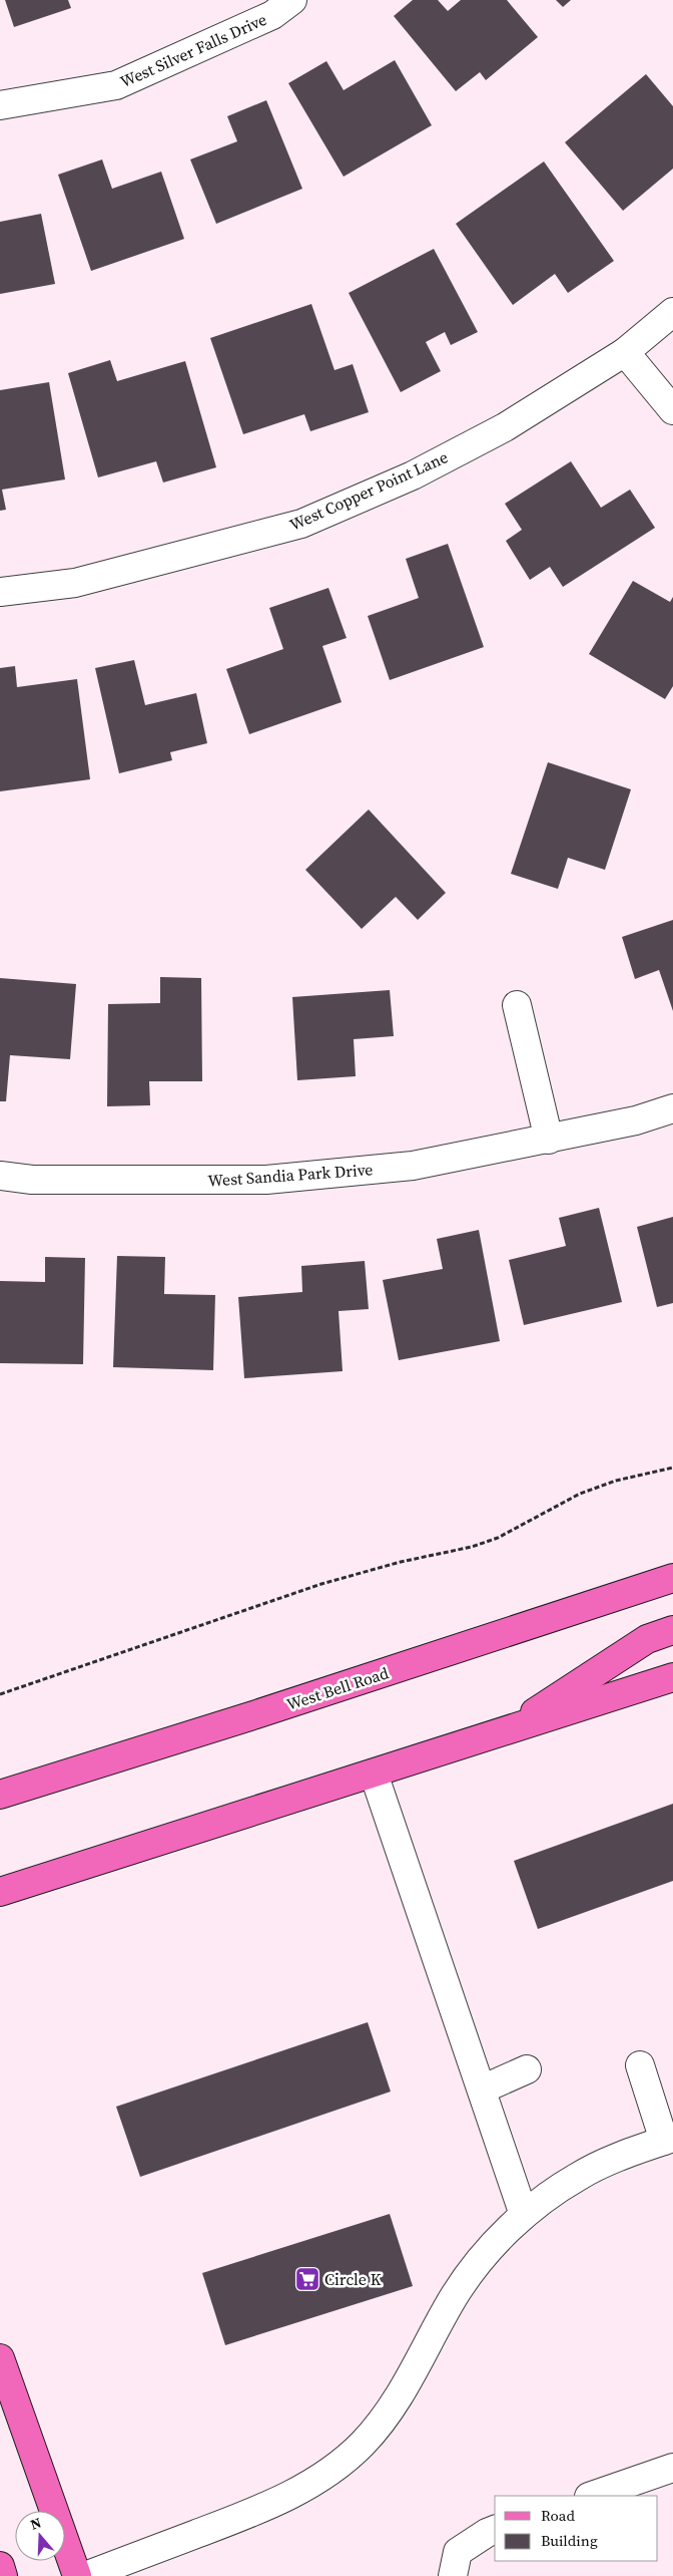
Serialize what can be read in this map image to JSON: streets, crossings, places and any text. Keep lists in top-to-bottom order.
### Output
{
  "streets": {
    "main road": ["West Bell Road"],
    "street": ["West Silver Falls Drive", "West Copper Point Lane", "West Sandia Park Drive"]
  },
  "places": {
    "supermarket": ["Circle K"]
  },
  "legend": ["Road", "Building"],
  "north": "top"
}
